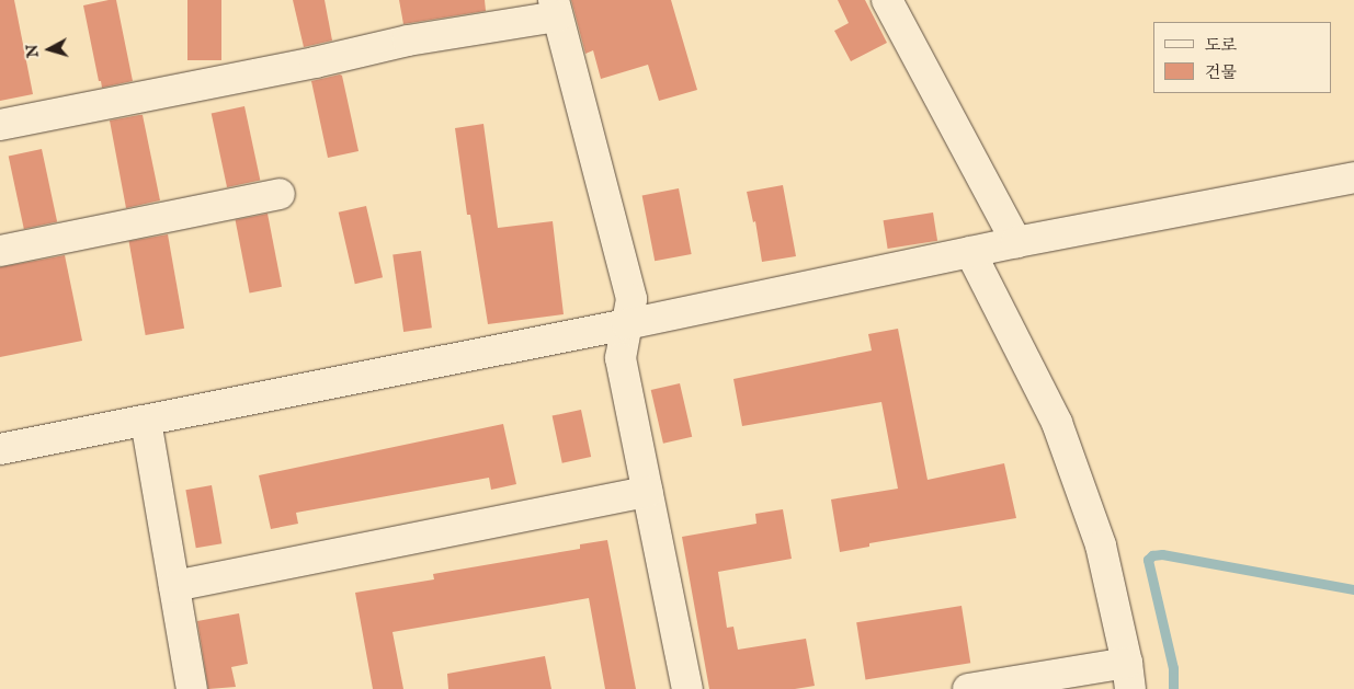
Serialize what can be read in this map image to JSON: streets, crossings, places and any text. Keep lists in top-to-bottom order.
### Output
{
  "legend": ["도로", "건물"],
  "north": "left"
}
